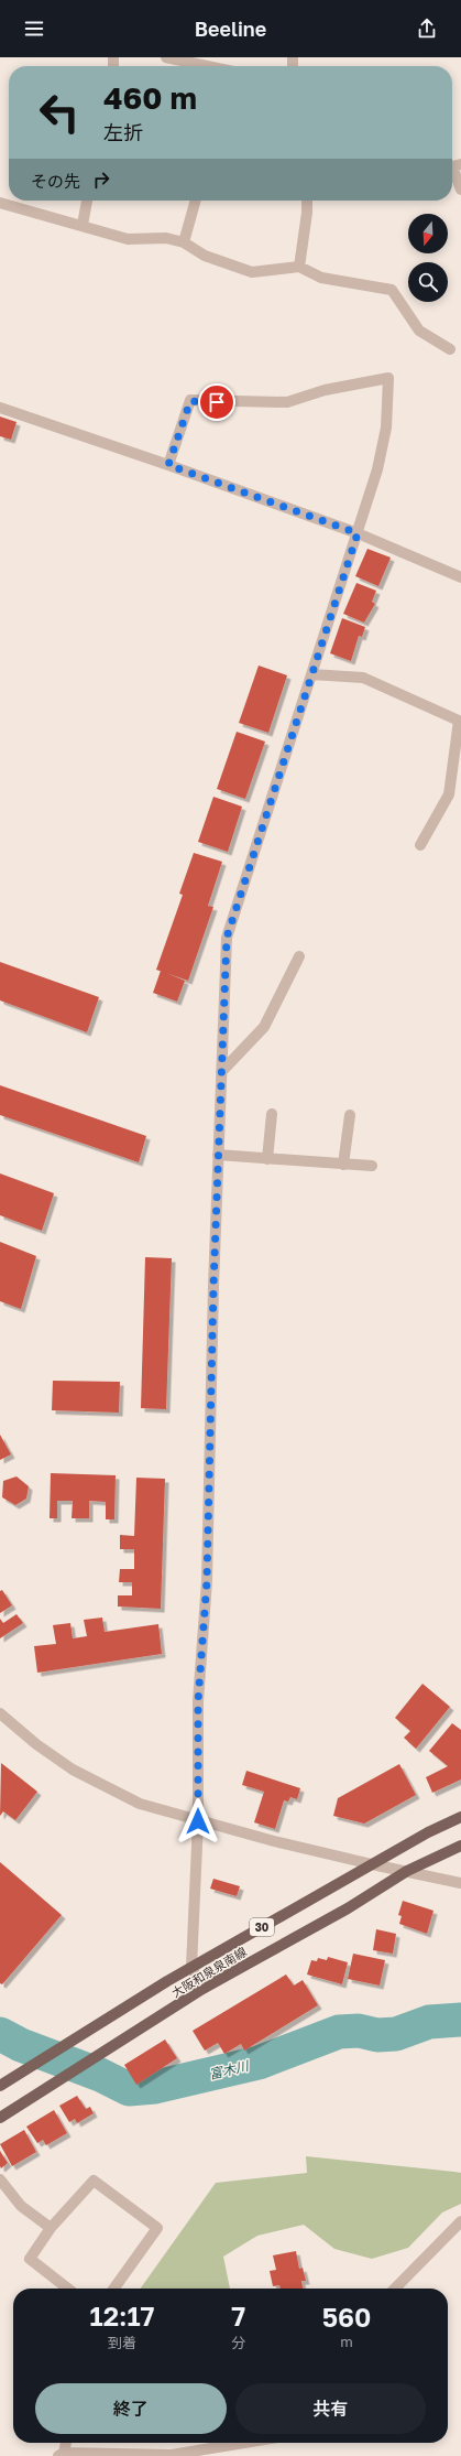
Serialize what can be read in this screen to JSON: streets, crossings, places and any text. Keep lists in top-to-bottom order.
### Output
{
  "streets": {
    "main road": ["30", "大阪和泉泉南線"]
  },
  "water": ["富木川"],
  "north": "bottom",
  "page": {
    "header": "Beeline",
    "turn": ["460 m", "左折"],
    "then": "その先",
    "eta": [
      "12:17",
      "到着",
      "7",
      "分",
      "560",
      "m"
    ],
    "buttons": ["終了", "共有"]
  }
}
